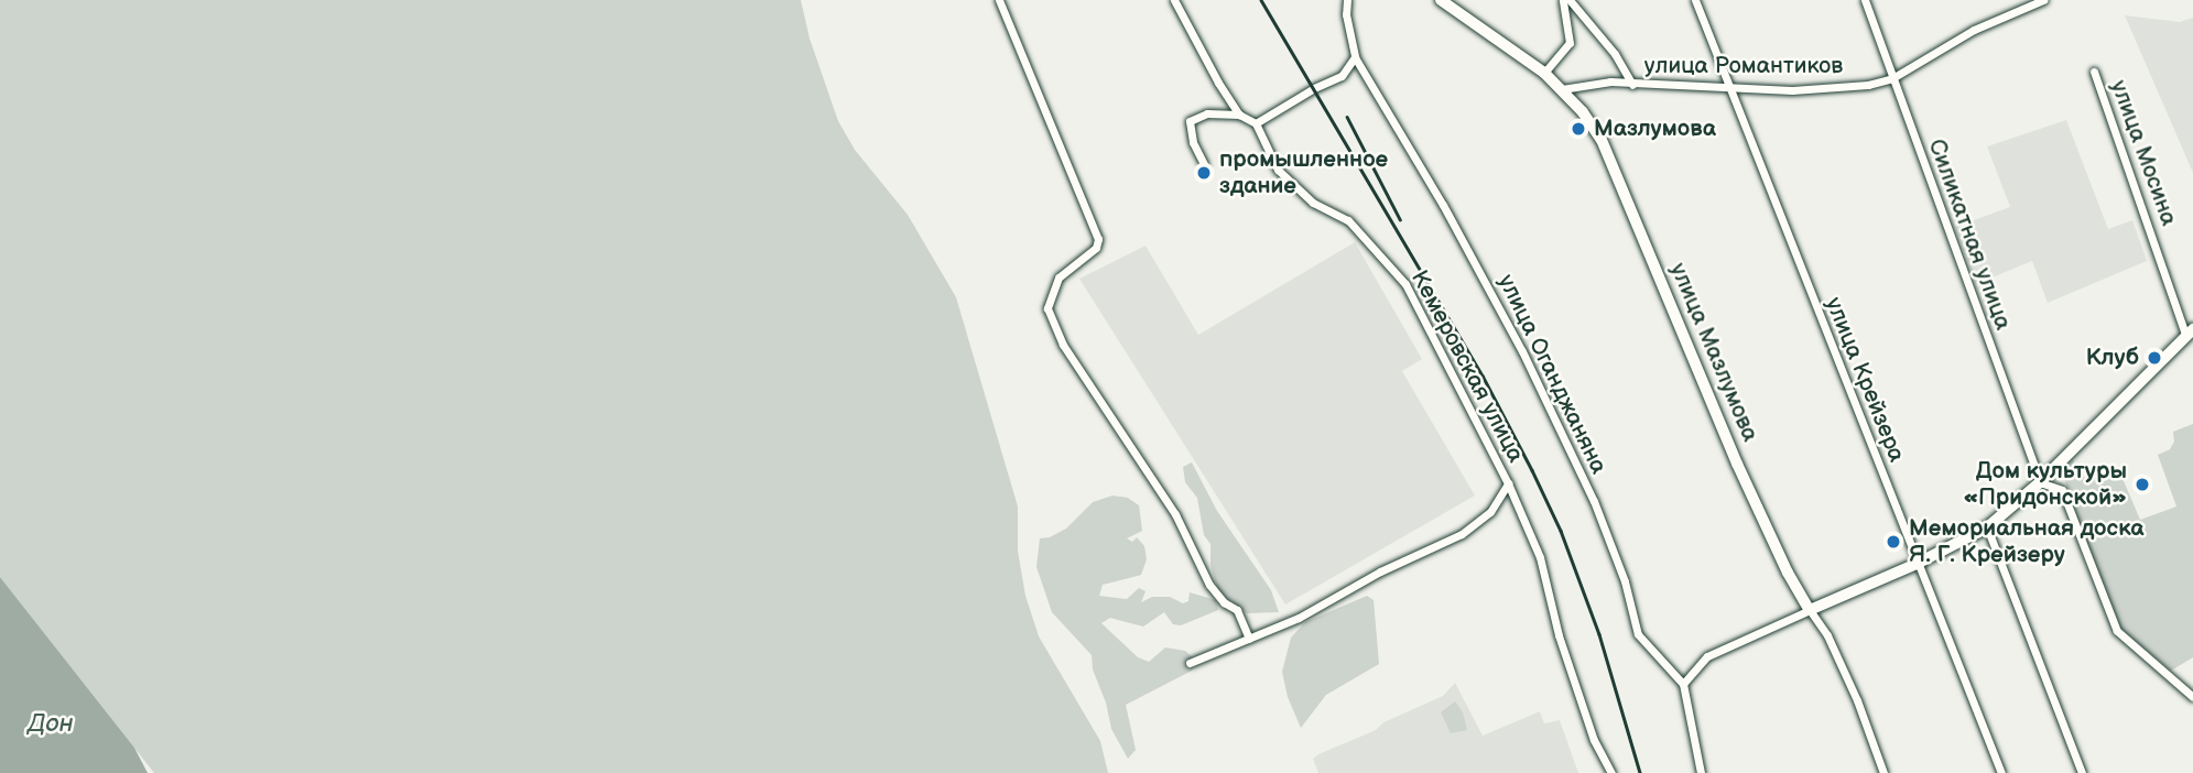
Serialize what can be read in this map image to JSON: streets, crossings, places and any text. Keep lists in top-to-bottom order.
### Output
{
  "streets": {
    "street": [
      "улица Романтиков",
      "улица Мосина",
      "Силикатная улица",
      "улица Мазлумова",
      "Кемеровская улица",
      "улица Оганджаняна",
      "улица Крейзера"
    ]
  },
  "crossings": [
    ["улица Романтиков", "Силикатная улица"],
    ["улица Романтиков", "улица Мазлумова"],
    ["улица Романтиков", "улица Крейзера"]
  ],
  "water": ["Дон"],
  "places": [
    "Мазлумова",
    "промышленное здание",
    "Клуб",
    "Дом культуры «Придонской»",
    "Мемориальная доска Я. Г. Крейзеру"
  ]
}
